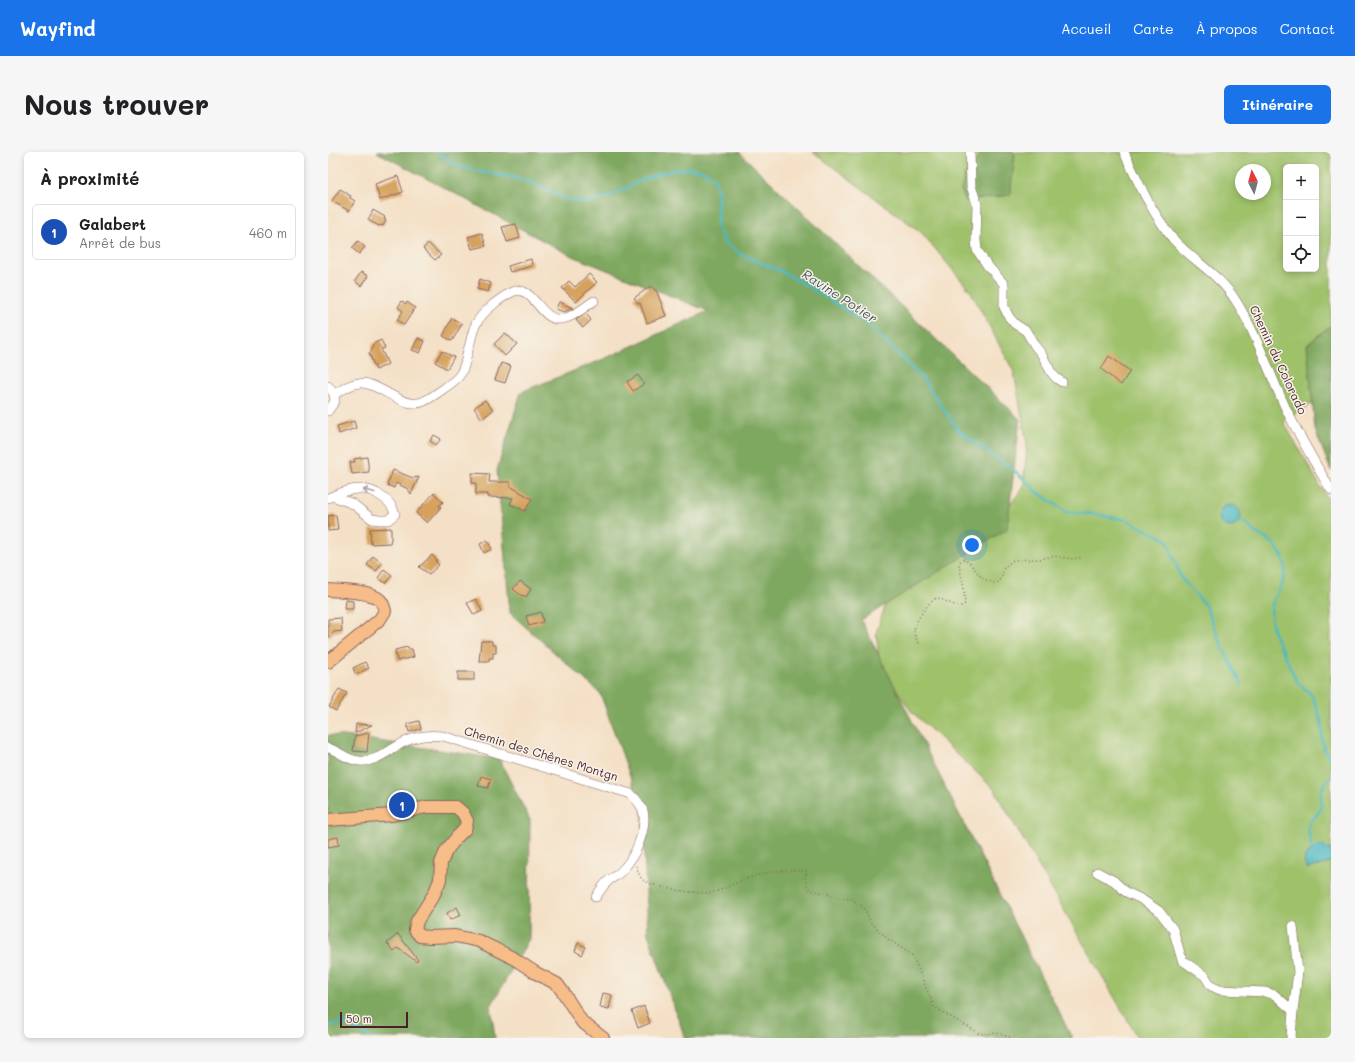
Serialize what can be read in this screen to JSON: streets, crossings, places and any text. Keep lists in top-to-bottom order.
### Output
{
  "streets": {
    "street": ["Chemin du Colorado", "Chemin des Chênes Montgn"]
  },
  "water": ["Ravine Potier"],
  "scale_bar": "50 m",
  "north": "top",
  "page": {
    "header": "Wayfind",
    "nav": [
      "Accueil",
      "Carte",
      "À propos",
      "Contact"
    ],
    "buttons": "Itinéraire",
    "title": "Nous trouver",
    "heading": "À proximité",
    "map_buttons": ["+", "−"],
    "list": [
      {
        "mark": "1",
        "name": "Galabert",
        "note": "Arrêt de bus",
        "value": "460 m"
      }
    ],
    "pins": "1",
    "scale": "50 m"
  }
}
